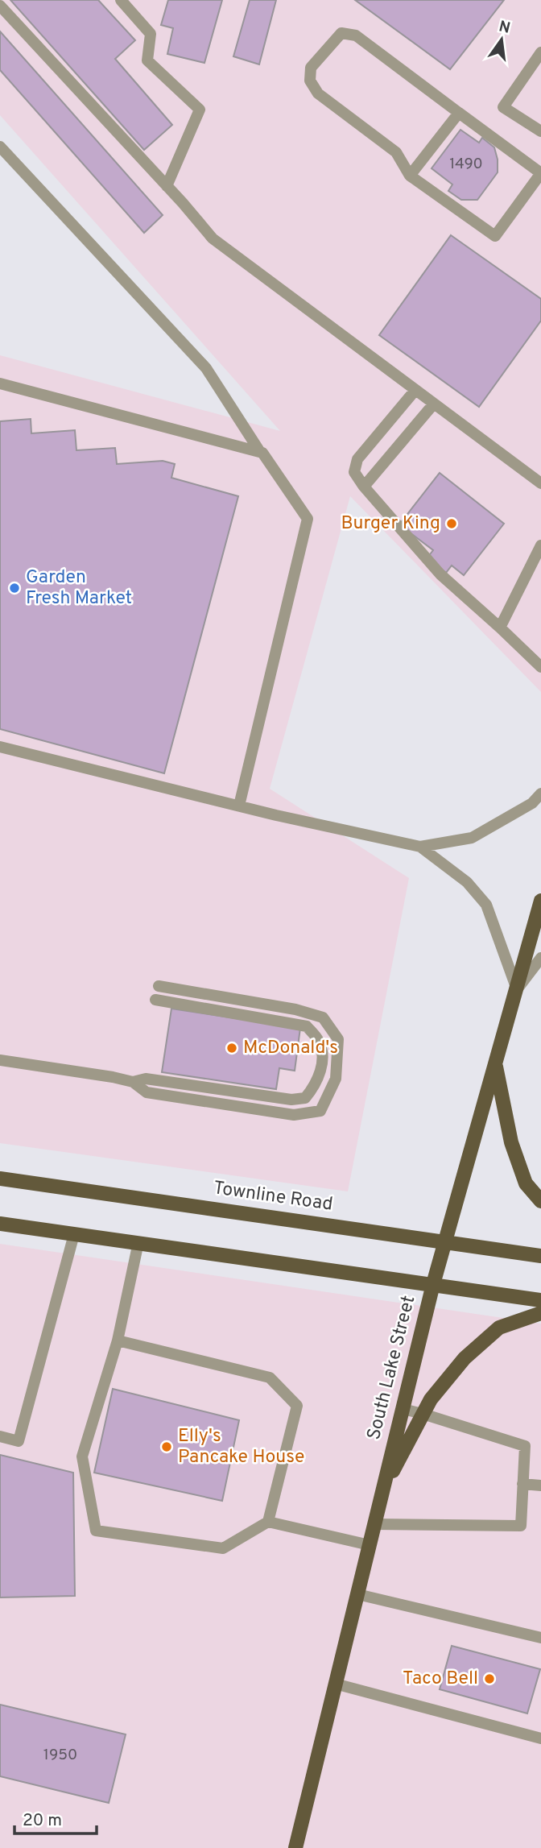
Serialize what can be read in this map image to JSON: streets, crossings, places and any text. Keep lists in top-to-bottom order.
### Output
{
  "streets": {
    "main road": ["Townline Road", "South Lake Street"]
  },
  "crossings": [
    ["Townline Road", "South Lake Street"]
  ],
  "places": [
    "Burger King",
    "Garden Fresh Market",
    "McDonald's",
    "Elly's Pancake House",
    "Taco Bell"
  ],
  "house_numbers": ["1490", "1950"],
  "scale_bar": "20 m",
  "north": "top"
}
